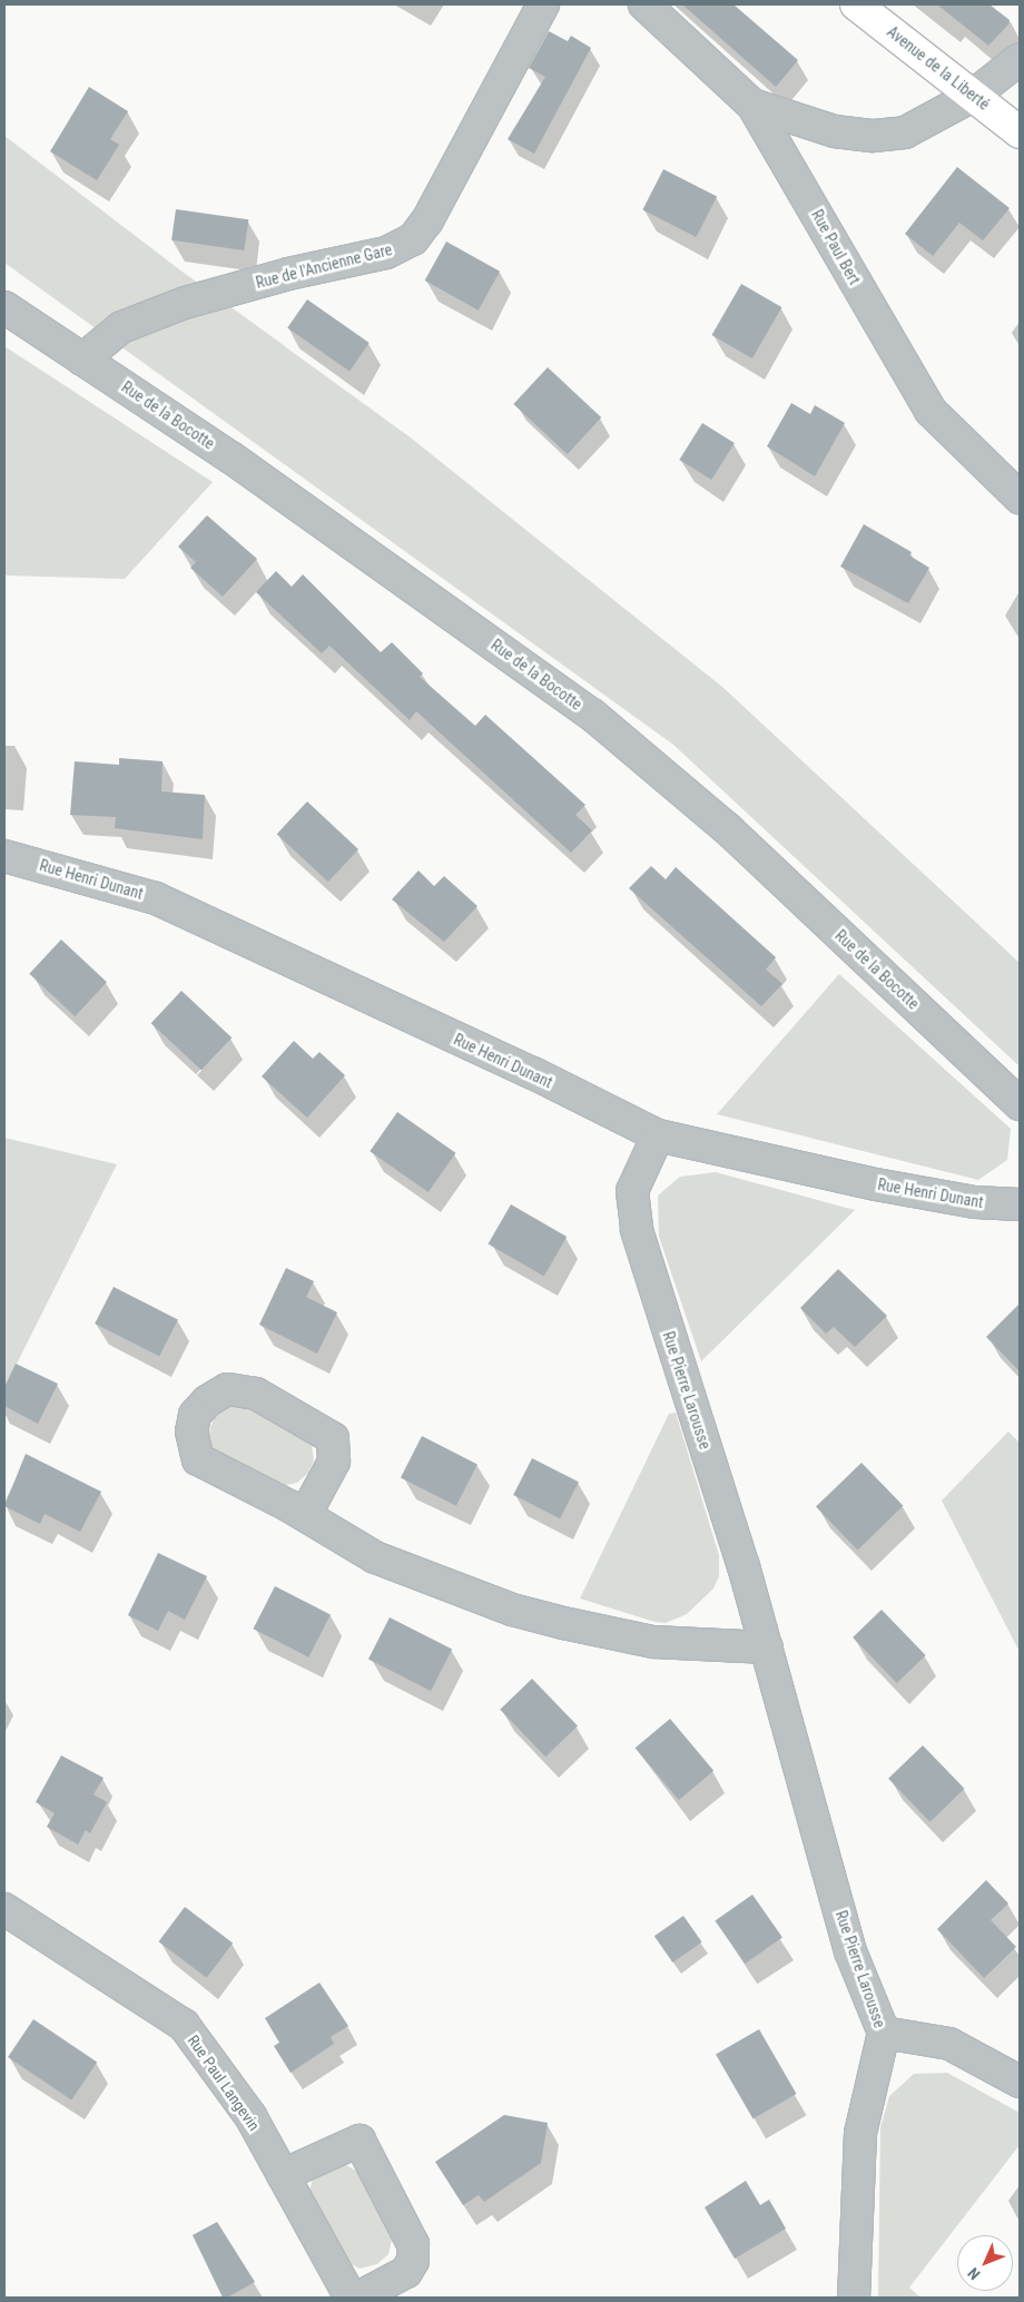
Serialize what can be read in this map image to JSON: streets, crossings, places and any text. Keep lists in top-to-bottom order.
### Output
{
  "streets": {
    "main road": ["Avenue de la Liberté"],
    "street": [
      "Rue Paul Bert",
      "Rue de l'Ancienne Gare",
      "Rue de la Bocotte",
      "Rue Henri Dunant",
      "Rue Pierre Larousse",
      "Rue Paul Langevin"
    ]
  },
  "crossings": [
    ["Rue de l'Ancienne Gare", "Rue de la Bocotte"],
    ["Rue Henri Dunant", "Rue Pierre Larousse"]
  ],
  "north": "bottom left"
}
